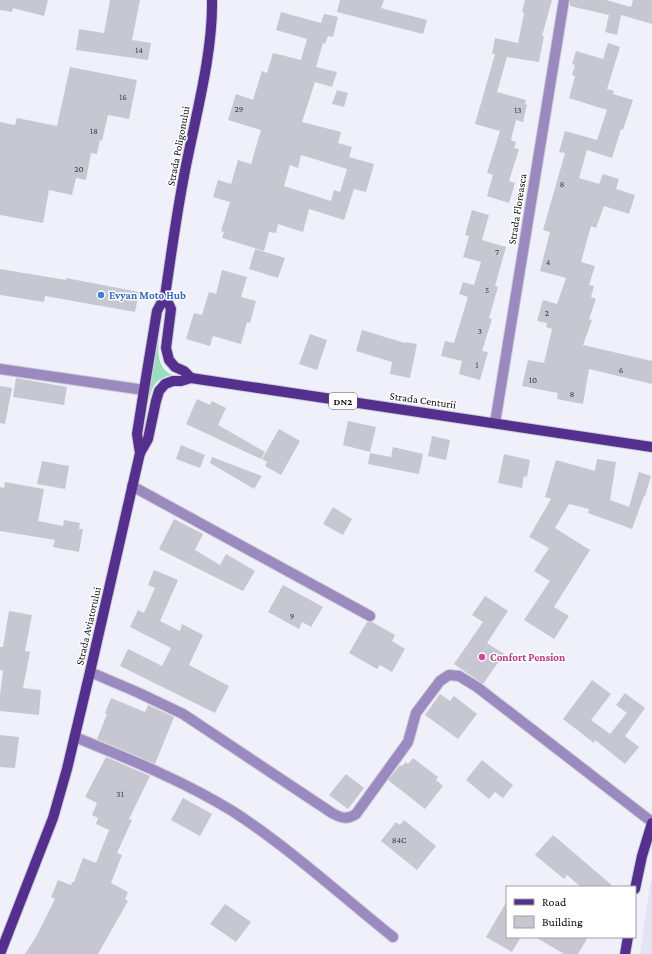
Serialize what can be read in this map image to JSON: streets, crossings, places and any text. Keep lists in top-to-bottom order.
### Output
{
  "streets": {
    "main road": [
      "Strada Poligonului",
      "Strada Centurii",
      "DN2",
      "Strada Aviatorului"
    ],
    "street": ["Strada Floreasca"]
  },
  "crossings": [
    ["Strada Poligonului", "Strada Centurii"],
    ["Strada Poligonului", "Strada Aviatorului"],
    ["Strada Floreasca", "Strada Centurii"],
    ["Strada Centurii", "Strada Aviatorului"]
  ],
  "places": ["Evyan Moto Hub", "Confort Pension"],
  "house_numbers": [
    "14",
    "16",
    "29",
    "13",
    "18",
    "20",
    "8",
    "7",
    "4",
    "5",
    "2",
    "3",
    "1",
    "6",
    "10",
    "8",
    "9",
    "31",
    "84C"
  ],
  "legend": ["Road", "Building"]
}
